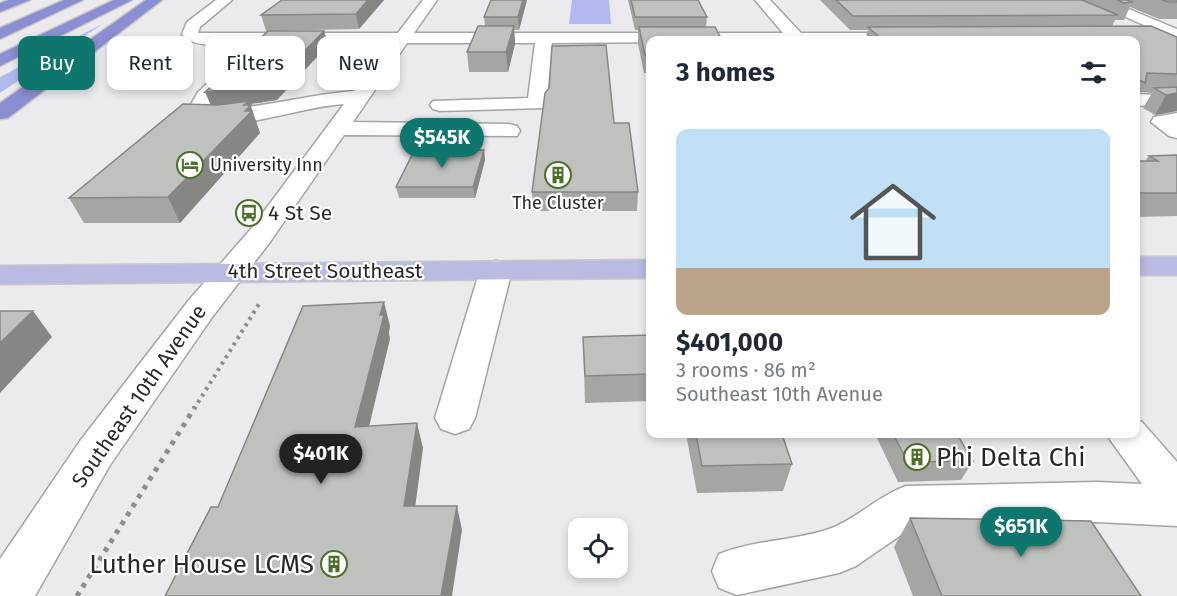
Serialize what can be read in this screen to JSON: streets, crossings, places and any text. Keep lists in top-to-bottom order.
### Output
{
  "streets": {
    "main road": ["4th Street Southeast"],
    "street": ["Southeast 10th Avenue"]
  },
  "crossings": [
    ["4th Street Southeast", "Southeast 10th Avenue"]
  ],
  "places": {
    "hotel": ["University Inn"],
    "building": ["The Cluster", "Phi Delta Chi", "Luther House LCMS"],
    "bus stop": ["4 St Se"]
  },
  "page": {
    "chip": [
      "Buy",
      "Rent",
      "Filters",
      "New"
    ],
    "heading": "3 homes",
    "list": [
      {
        "name": "$401,000",
        "note": "3 rooms · 86 m² · Southeast 10th Avenue"
      }
    ],
    "price": ["$545K", "$401K", "$651K"]
  }
}
